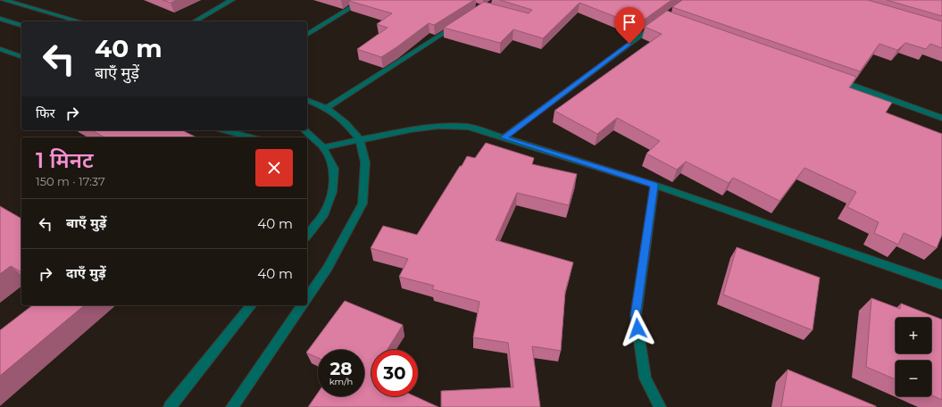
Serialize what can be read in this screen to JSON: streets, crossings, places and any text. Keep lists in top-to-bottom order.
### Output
{
  "page": {
    "turn": ["40 m", "बाएँ मुड़ें"],
    "then": "फिर",
    "heading": ["1 मिनट", "150 m · 17:37"],
    "list": [
      {
        "name": "बाएँ मुड़ें",
        "value": "40 m"
      },
      {
        "name": "दाएँ मुड़ें",
        "value": "40 m"
      }
    ],
    "map_buttons": ["+", "−"],
    "speed": "28 km/h",
    "limit": "30"
  }
}
